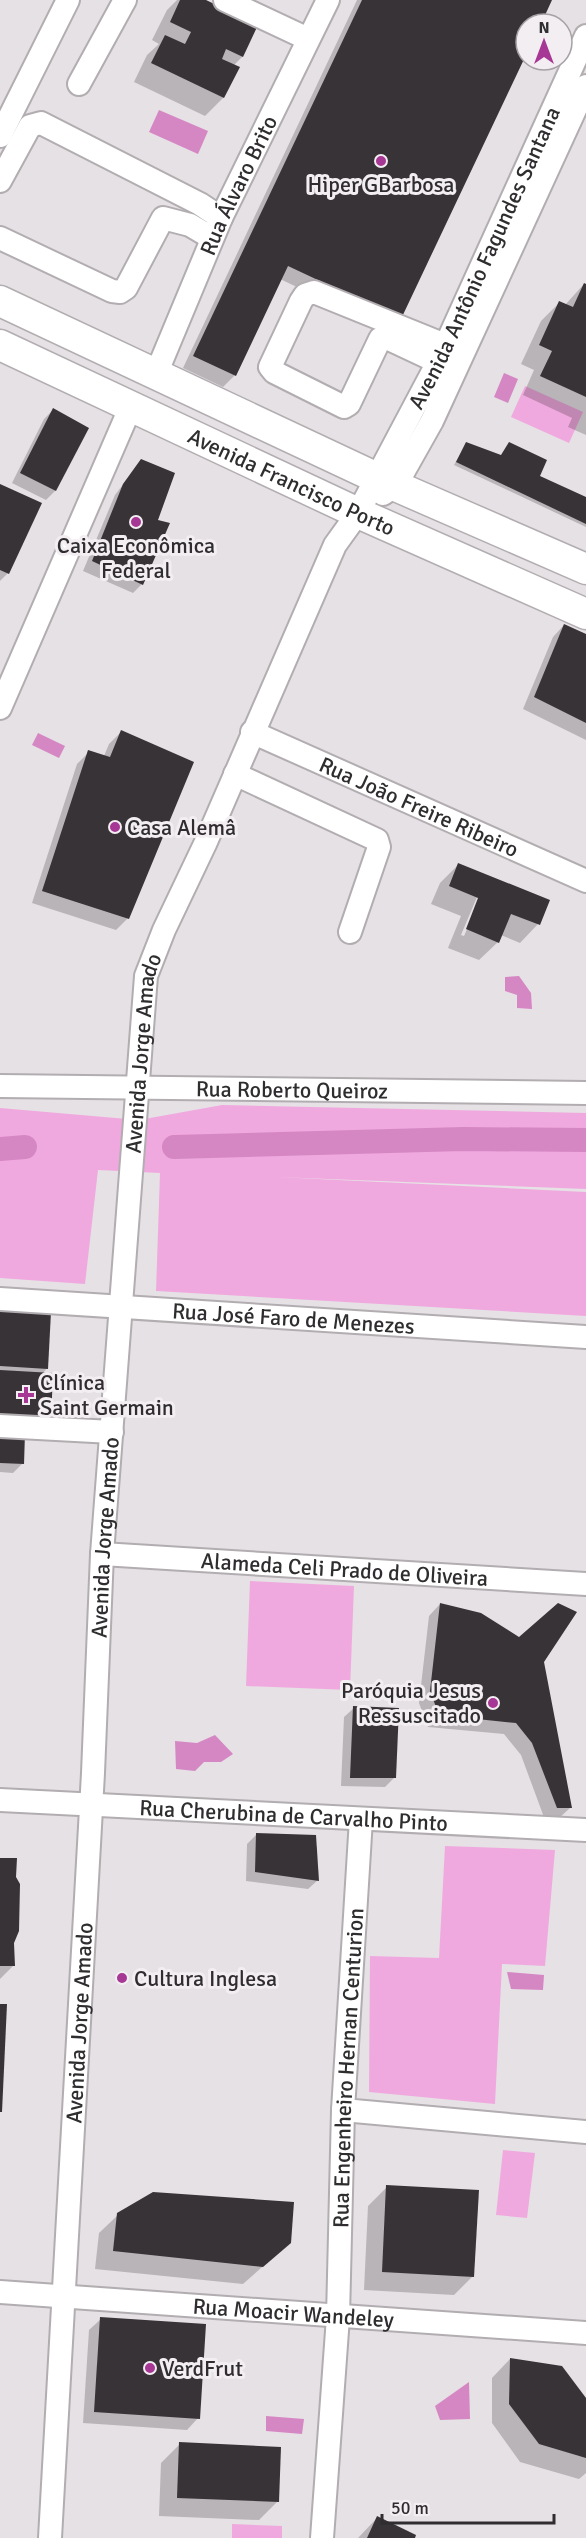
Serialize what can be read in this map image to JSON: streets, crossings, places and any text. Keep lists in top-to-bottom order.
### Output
{
  "streets": {
    "main road": ["Avenida Francisco Porto"],
    "street": [
      "Rua Álvaro Brito",
      "Avenida Antônio Fagundes Santana",
      "Rua João Freire Ribeiro",
      "Avenida Jorge Amado",
      "Rua Roberto Queiroz",
      "Rua José Faro de Menezes",
      "Alameda Celi Prado de Oliveira",
      "Rua Cherubina de Carvalho Pinto",
      "Rua Engenheiro Hernan Centurion",
      "Rua Moacir Wandeley"
    ]
  },
  "crossings": [
    ["Rua Álvaro Brito", "Avenida Francisco Porto"],
    ["Avenida Antônio Fagundes Santana", "Avenida Francisco Porto"],
    ["Avenida Antônio Fagundes Santana", "Avenida Jorge Amado"],
    ["Avenida Francisco Porto", "Avenida Jorge Amado"],
    ["Rua João Freire Ribeiro", "Avenida Jorge Amado"],
    ["Avenida Jorge Amado", "Rua Roberto Queiroz"],
    ["Avenida Jorge Amado", "Rua José Faro de Menezes"],
    ["Avenida Jorge Amado", "Alameda Celi Prado de Oliveira"],
    ["Avenida Jorge Amado", "Rua Cherubina de Carvalho Pinto"],
    ["Avenida Jorge Amado", "Rua Moacir Wandeley"],
    ["Rua Cherubina de Carvalho Pinto", "Rua Engenheiro Hernan Centurion"],
    ["Rua Engenheiro Hernan Centurion", "Rua Moacir Wandeley"]
  ],
  "places": {
    "other": [
      "Hiper GBarbosa",
      "Caixa Econômica Federal",
      "Casa Alemâ",
      "Paróquia Jesus Ressuscitado",
      "Cultura Inglesa",
      "VerdFrut"
    ],
    "health": ["Clínica Saint Germain"]
  },
  "scale_bar": "50 m",
  "north": "top"
}
